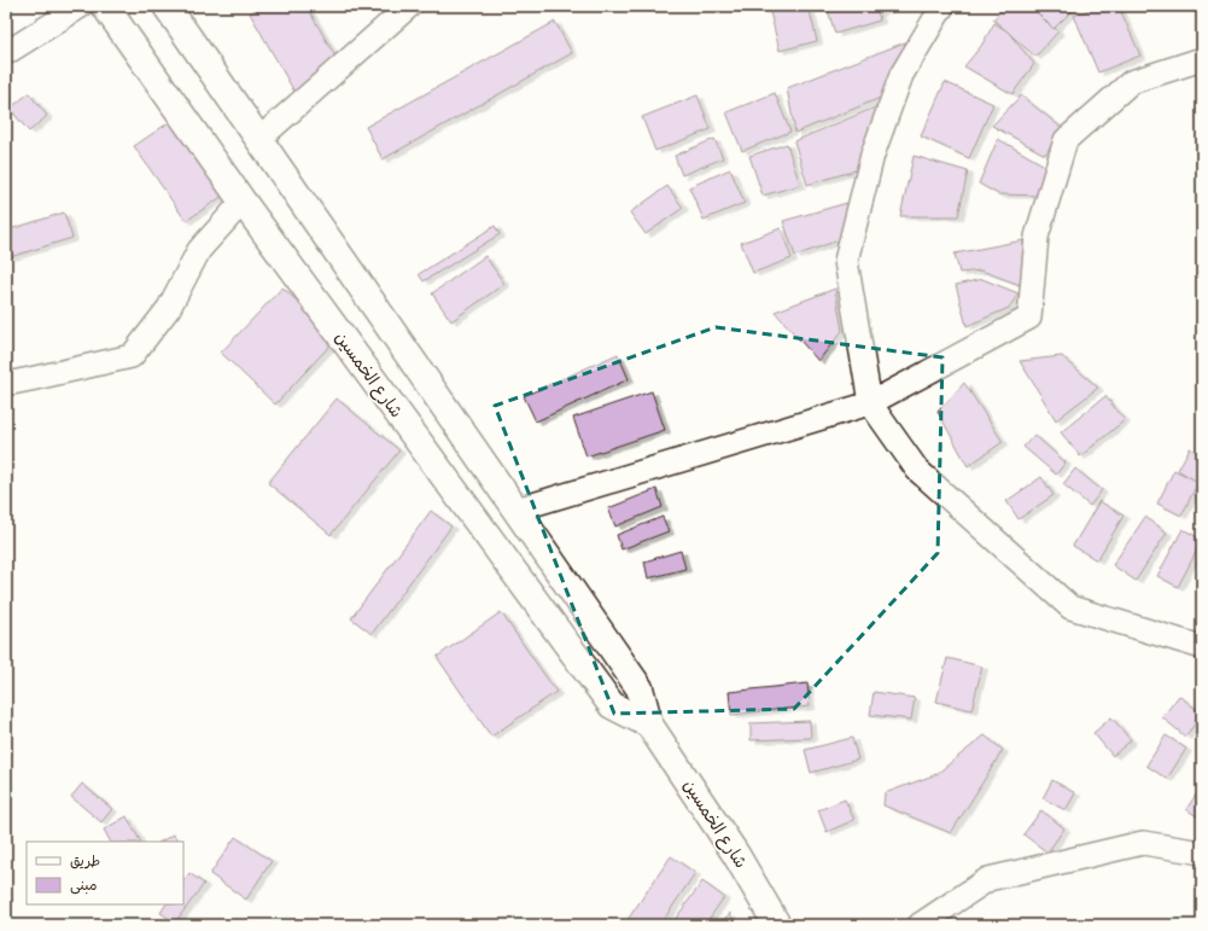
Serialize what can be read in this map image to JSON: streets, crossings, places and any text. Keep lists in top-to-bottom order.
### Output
{
  "streets": {
    "main road": ["شارع الخمسين"]
  },
  "legend": ["طريق", "مبنى"]
}
